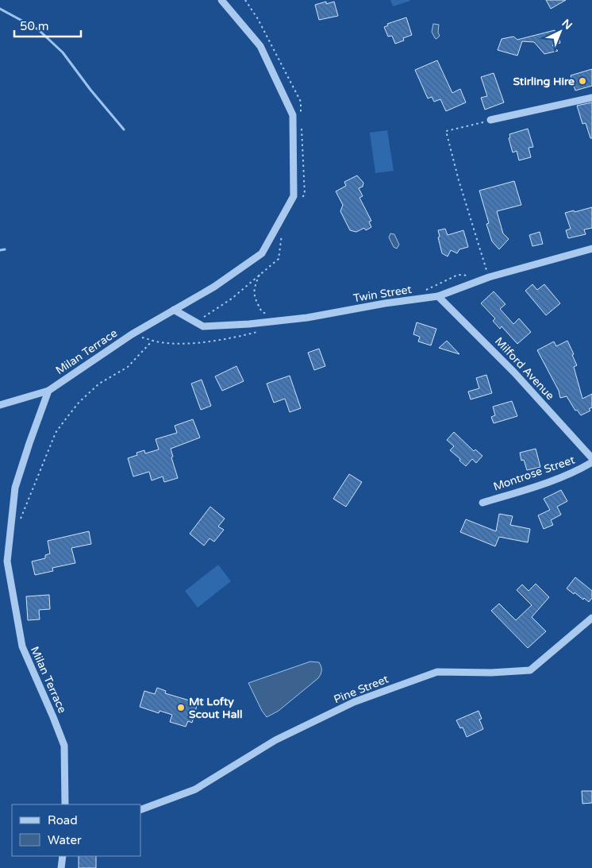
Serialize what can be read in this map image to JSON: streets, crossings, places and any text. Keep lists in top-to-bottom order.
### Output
{
  "streets": {
    "street": [
      "Twin Street",
      "Milan Terrace",
      "Milford Avenue",
      "Montrose Street",
      "Pine Street"
    ]
  },
  "crossings": [
    ["Twin Street", "Milan Terrace"],
    ["Twin Street", "Milford Avenue"]
  ],
  "places": ["Stirling Hire", "Mt Lofty Scout Hall"],
  "legend": ["Road", "Water"],
  "scale_bar": "50 m",
  "north": "top right"
}
